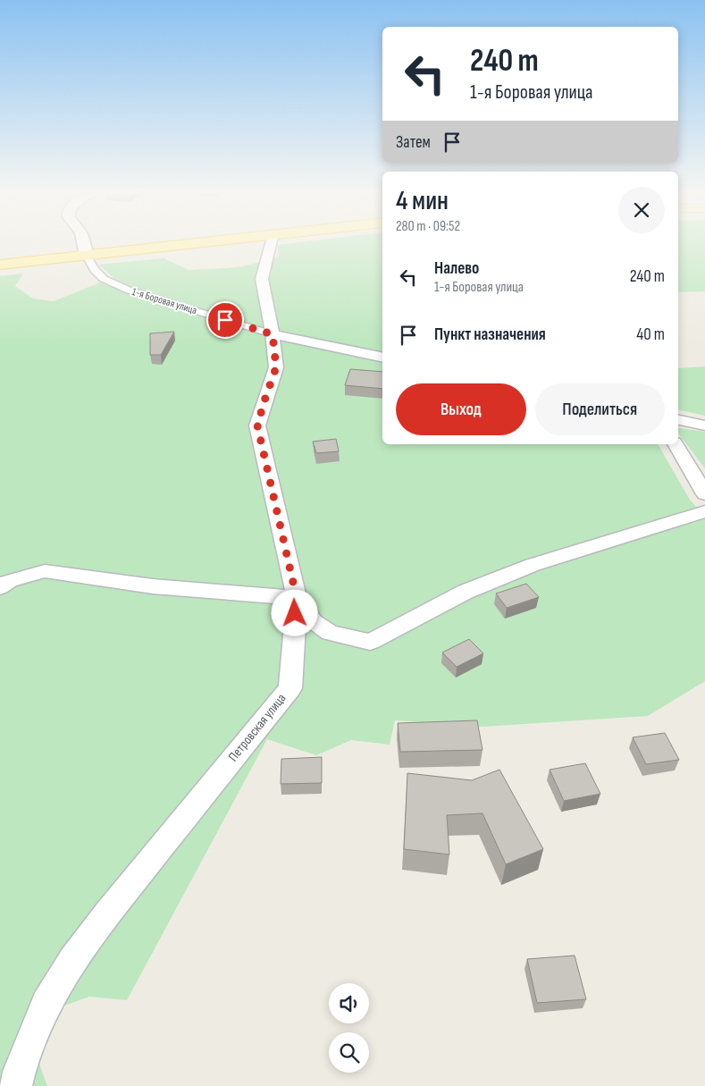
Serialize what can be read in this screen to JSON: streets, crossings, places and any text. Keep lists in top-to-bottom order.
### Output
{
  "streets": {
    "street": ["1-я Боровая улица", "Петровская улица"]
  },
  "crossings": [
    ["1-я Боровая улица", "Петровская улица"]
  ],
  "page": {
    "turn": ["240 m", "1-я Боровая улица"],
    "then": "Затем",
    "heading": ["4 мин", "280 m · 09:52"],
    "list": [
      {
        "name": "Налево",
        "note": "1-я Боровая улица",
        "value": "240 m"
      },
      {
        "name": "Пункт назначения",
        "value": "40 m"
      }
    ],
    "buttons": ["Выход", "Поделиться"]
  }
}
